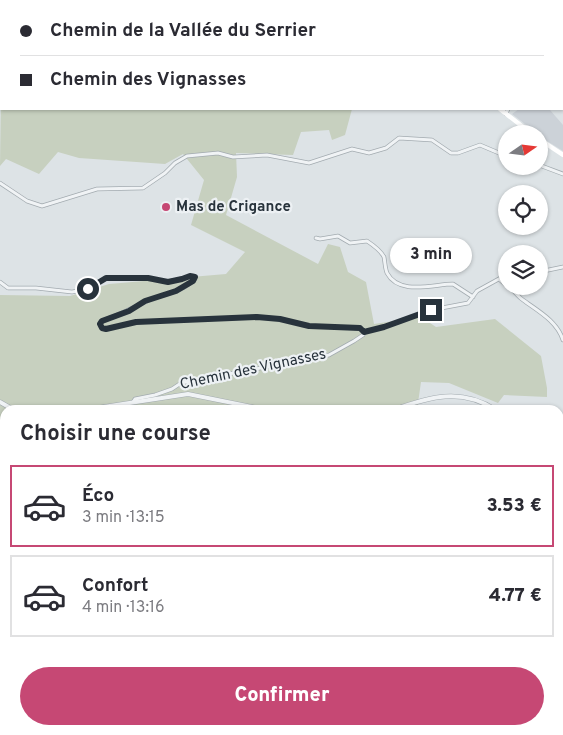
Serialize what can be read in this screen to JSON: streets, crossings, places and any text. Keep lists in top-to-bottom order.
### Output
{
  "streets": {
    "street": ["Chemin des Vignasses"]
  },
  "places": ["Mas de Crigance"],
  "north": "right",
  "page": {
    "banner": ["Chemin de la Vallée du Serrier", "Chemin des Vignasses"],
    "bubble": "3 min",
    "heading": "Choisir une course",
    "list": [
      {
        "name": "Éco",
        "note": "3 min · 13:15",
        "value": "3.53 €"
      },
      {
        "name": "Confort",
        "note": "4 min · 13:16",
        "value": "4.77 €"
      }
    ],
    "buttons": "Confirmer"
  }
}
